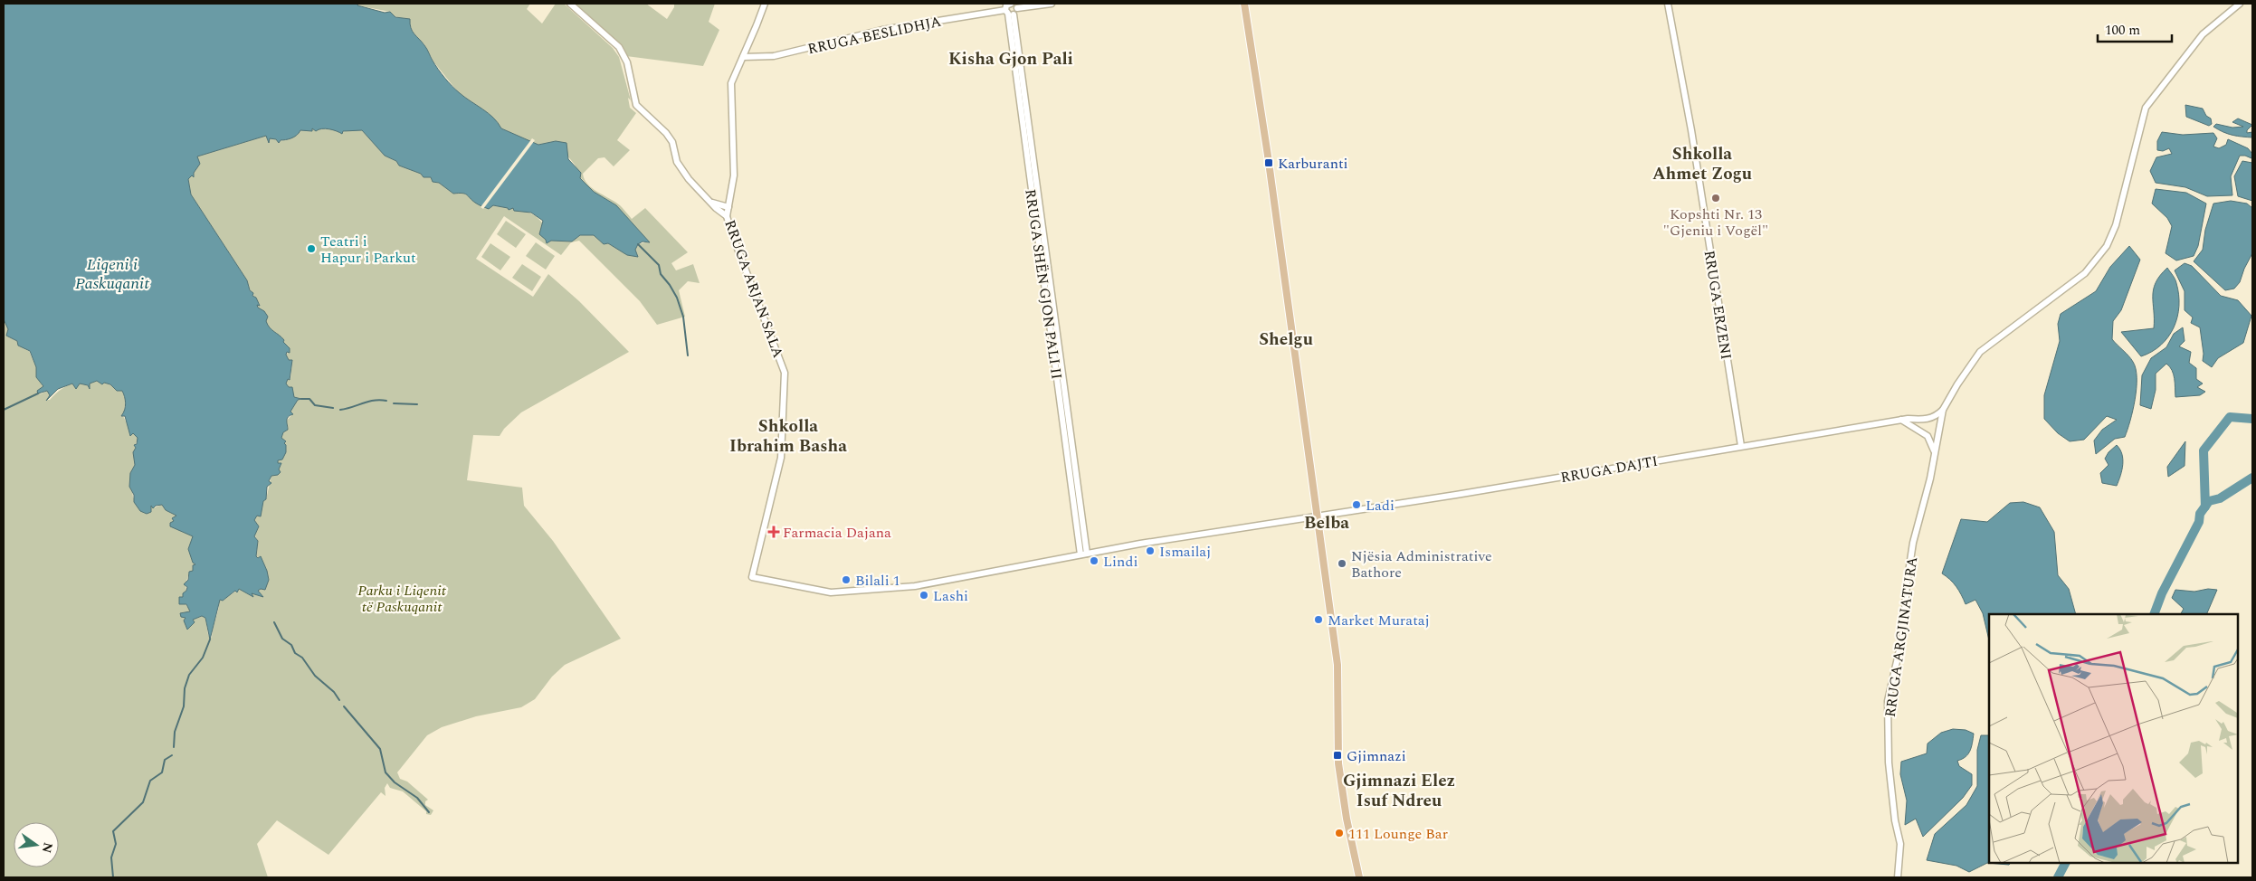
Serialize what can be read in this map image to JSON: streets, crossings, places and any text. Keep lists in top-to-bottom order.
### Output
{
  "streets": {
    "street": [
      "RRUGA BESLIDHJA",
      "RRUGA SHËN GJON PALI II",
      "RRUGA ARJAN SALA",
      "RRUGA ERZENI",
      "RRUGA DAJTI",
      "RRUGA ARGJINATURA"
    ]
  },
  "crossings": [
    ["RRUGA BESLIDHJA", "RRUGA SHËN GJON PALI II"],
    ["RRUGA BESLIDHJA", "RRUGA ARJAN SALA"],
    ["RRUGA SHËN GJON PALI II", "RRUGA DAJTI"],
    ["RRUGA ARJAN SALA", "RRUGA DAJTI"],
    ["RRUGA ERZENI", "RRUGA DAJTI"],
    ["RRUGA DAJTI", "RRUGA ARGJINATURA"]
  ],
  "districts": [
    "Kisha Gjon Pali",
    "Shkolla Ahmet Zogu",
    "Shelgu",
    "Shkolla Ibrahim Basha",
    "Belba",
    "Gjimnazi Elez Isuf Ndreu"
  ],
  "water": ["Liqeni i Paskuqanit"],
  "parks": ["Parku i Liqenit të Paskuqanit"],
  "places": {
    "transit": ["Karburanti", "Gjimnazi"],
    "other": [
      "Kopshti Nr. 13 \"Gjeniu i Vogël\"",
      "Teatri i Hapur i Parkut",
      "Ladi",
      "Ismailaj",
      "Lindi",
      "Njësia Administrative Bathore",
      "Bilali 1",
      "Lashi",
      "Market Murataj",
      "111 Lounge Bar"
    ],
    "health": ["Farmacia Dajana"]
  },
  "scale_bar": "100 m",
  "north": "right"
}
